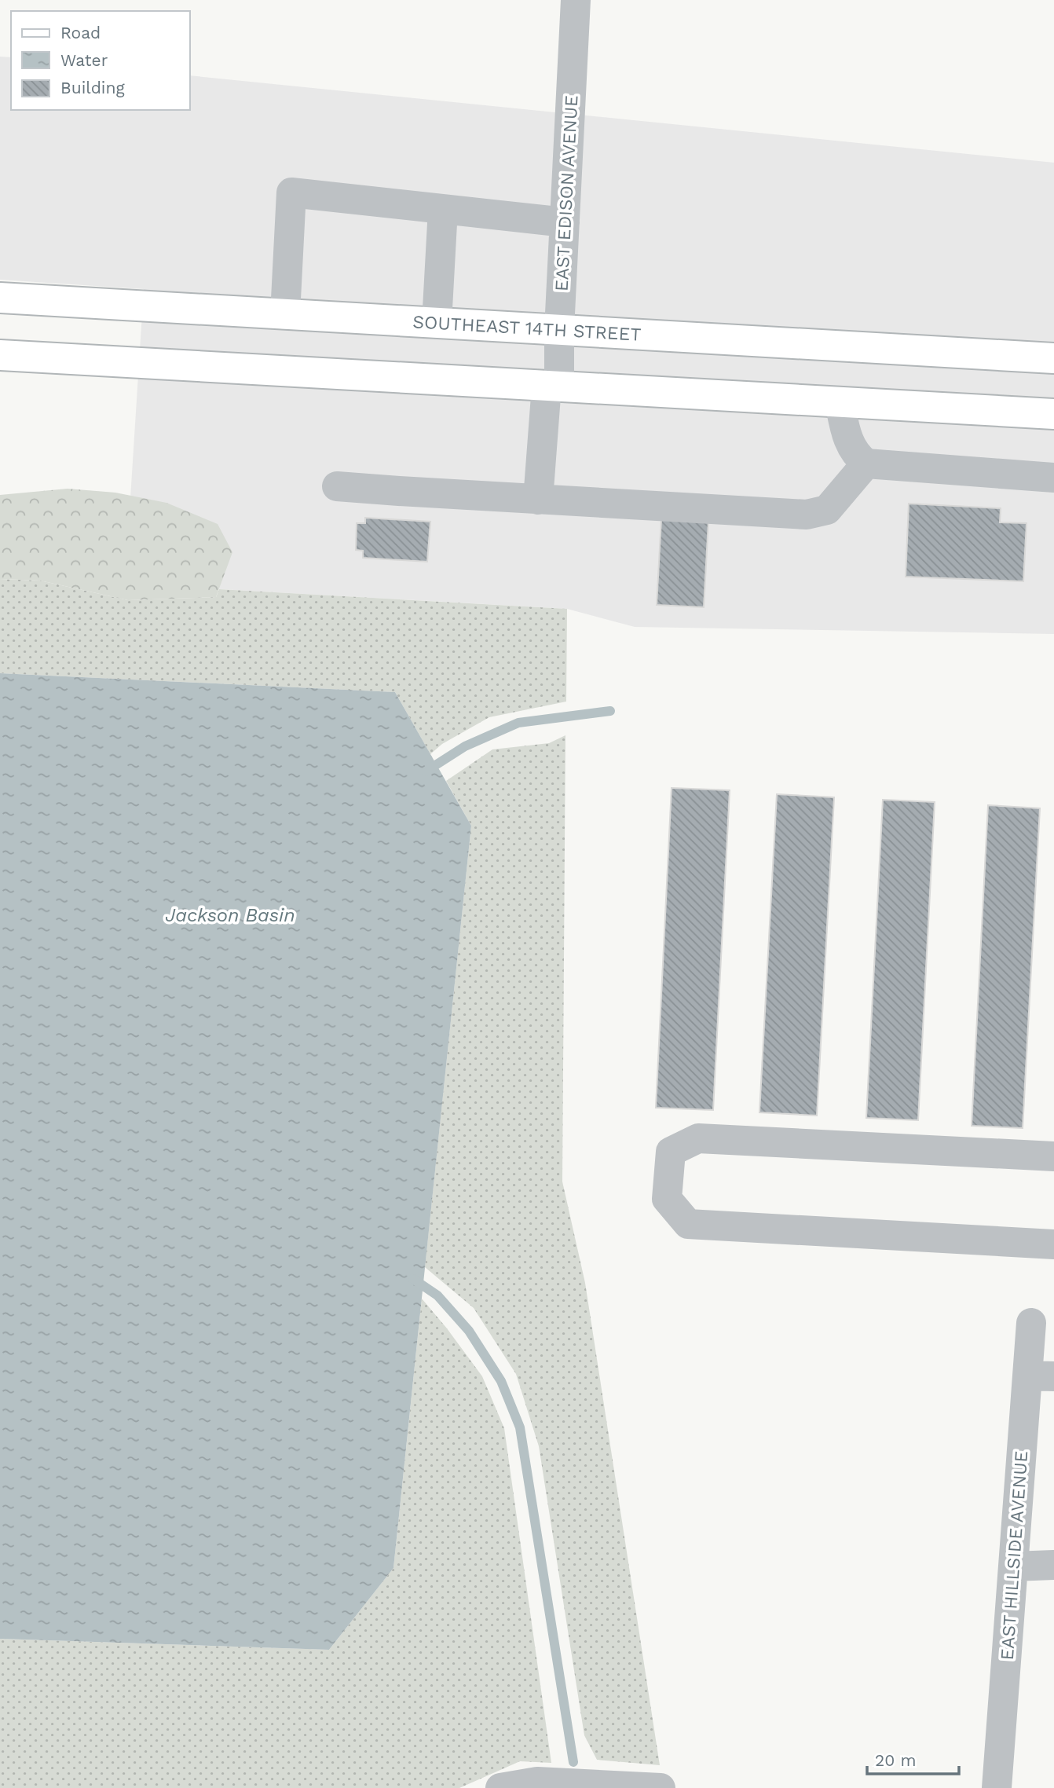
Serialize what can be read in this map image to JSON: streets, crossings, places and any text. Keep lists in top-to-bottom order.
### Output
{
  "streets": {
    "main road": ["SOUTHEAST 14TH STREET"],
    "street": ["EAST EDISON AVENUE", "EAST HILLSIDE AVENUE"]
  },
  "crossings": [
    ["EAST EDISON AVENUE", "SOUTHEAST 14TH STREET"]
  ],
  "water": ["Jackson Basin"],
  "legend": ["Road", "Water", "Building"],
  "scale_bar": "20 m"
}
